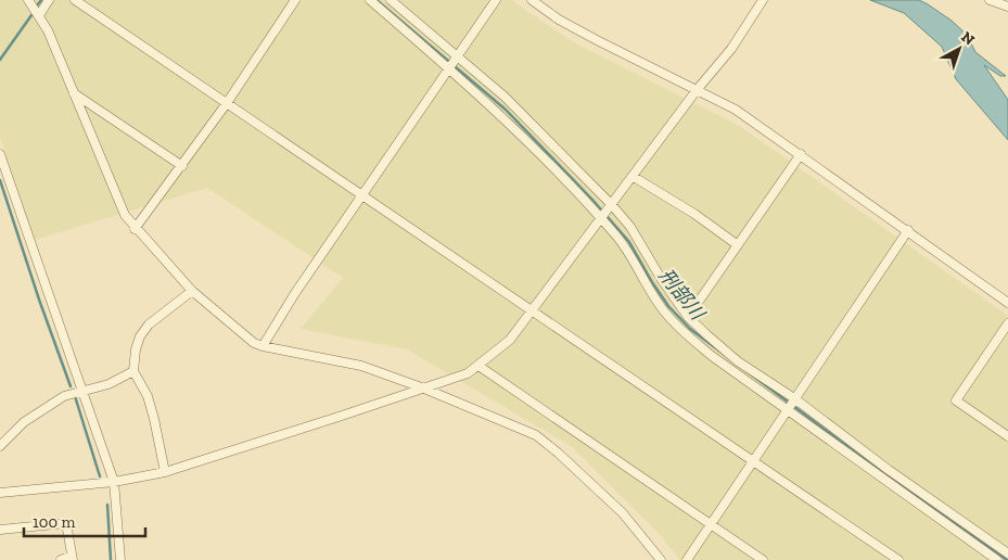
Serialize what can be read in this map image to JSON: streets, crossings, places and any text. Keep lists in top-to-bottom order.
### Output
{
  "water": ["刑部川"],
  "scale_bar": "100 m",
  "north": "top right"
}
